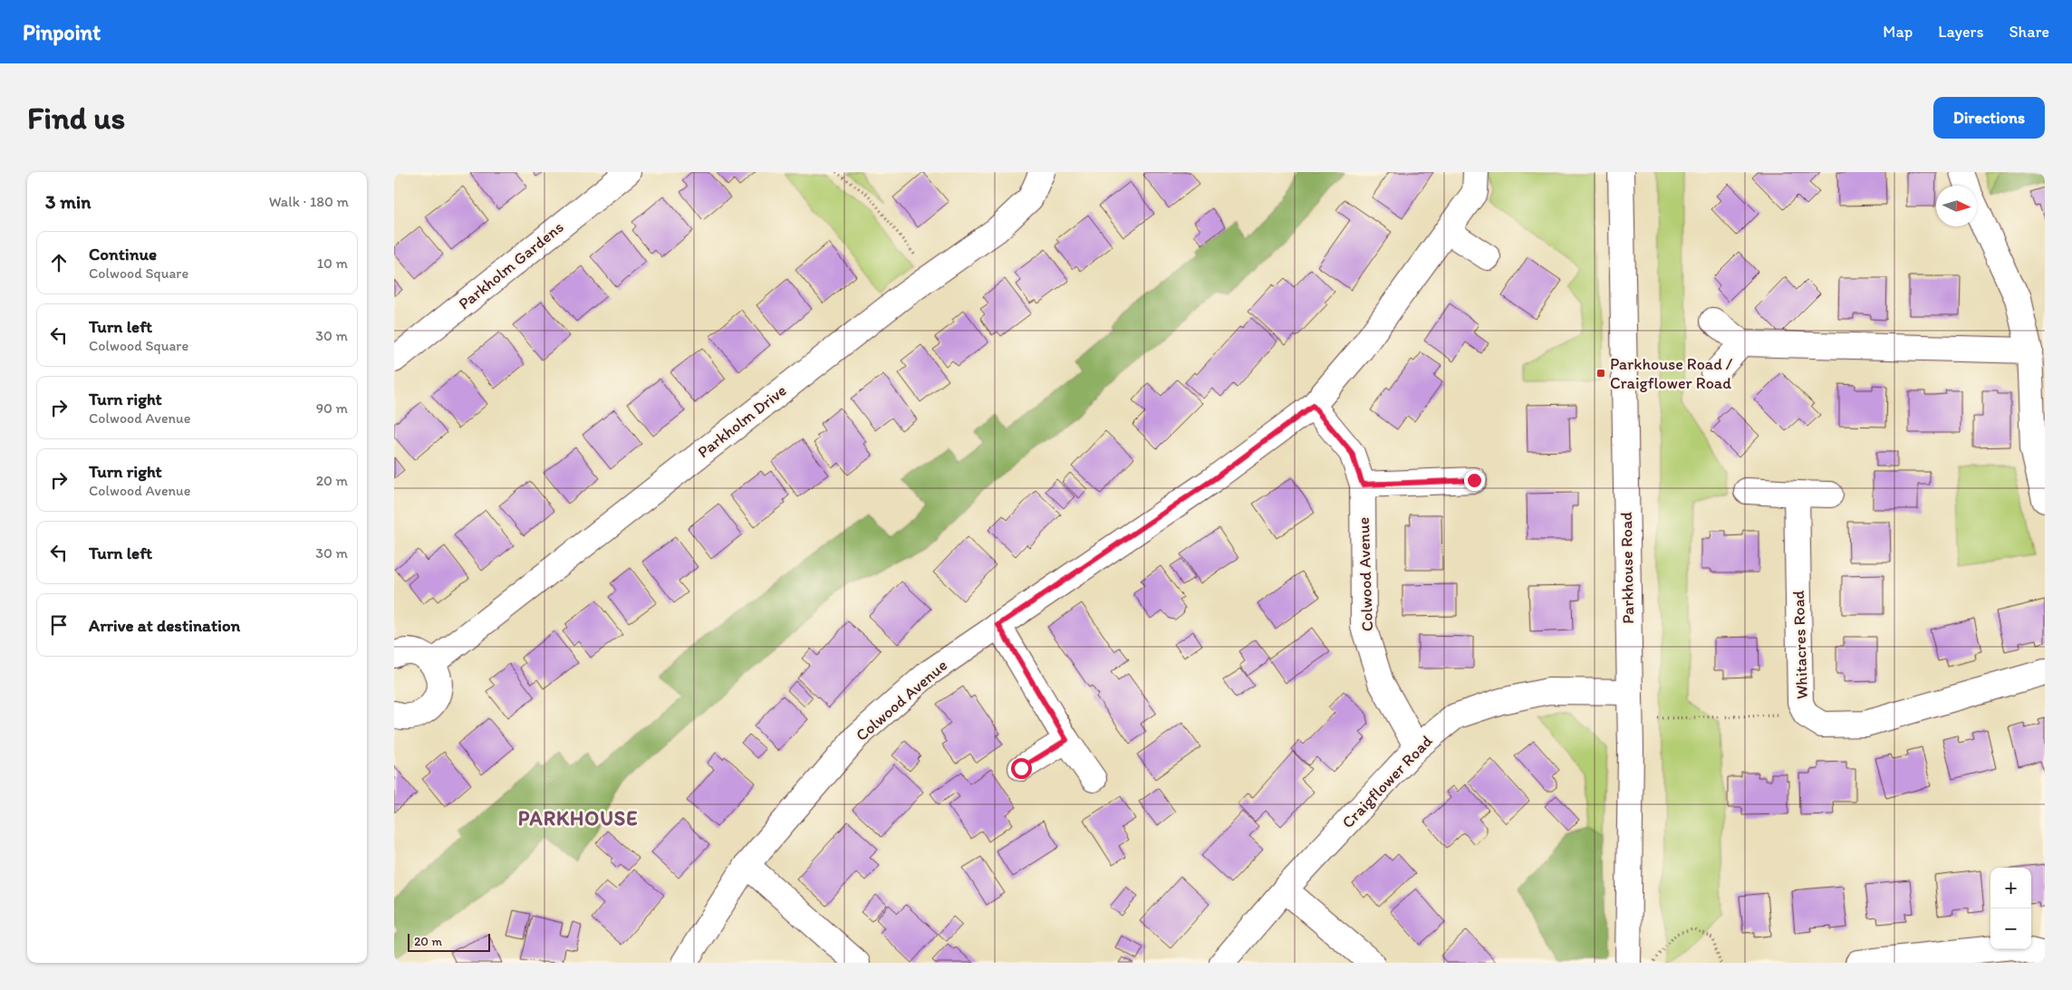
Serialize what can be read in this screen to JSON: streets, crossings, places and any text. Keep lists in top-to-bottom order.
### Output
{
  "streets": {
    "street": [
      "Parkholm Gardens",
      "Parkholm Drive",
      "Parkhouse Road",
      "Colwood Avenue",
      "Whitacres Road",
      "Craigflower Road"
    ]
  },
  "crossings": [
    ["Parkhouse Road", "Craigflower Road"],
    ["Colwood Avenue", "Craigflower Road"]
  ],
  "districts": ["PARKHOUSE"],
  "places": {
    "transit": ["Parkhouse Road / Craigflower Road"]
  },
  "scale_bar": "20 m",
  "north": "right",
  "page": {
    "header": "Pinpoint",
    "nav": ["Map", "Layers", "Share"],
    "buttons": "Directions",
    "title": "Find us",
    "heading": ["3 min", "Walk · 180 m"],
    "list": [
      ["Continue", "Colwood Square", "10 m"],
      ["Turn left", "Colwood Square", "30 m"],
      ["Turn right", "Colwood Avenue", "90 m"],
      ["Turn right", "Colwood Avenue", "20 m"],
      ["Turn left", "30 m"],
      "Arrive at destination"
    ],
    "map_buttons": ["+", "−"],
    "scale": "20 m"
  }
}
